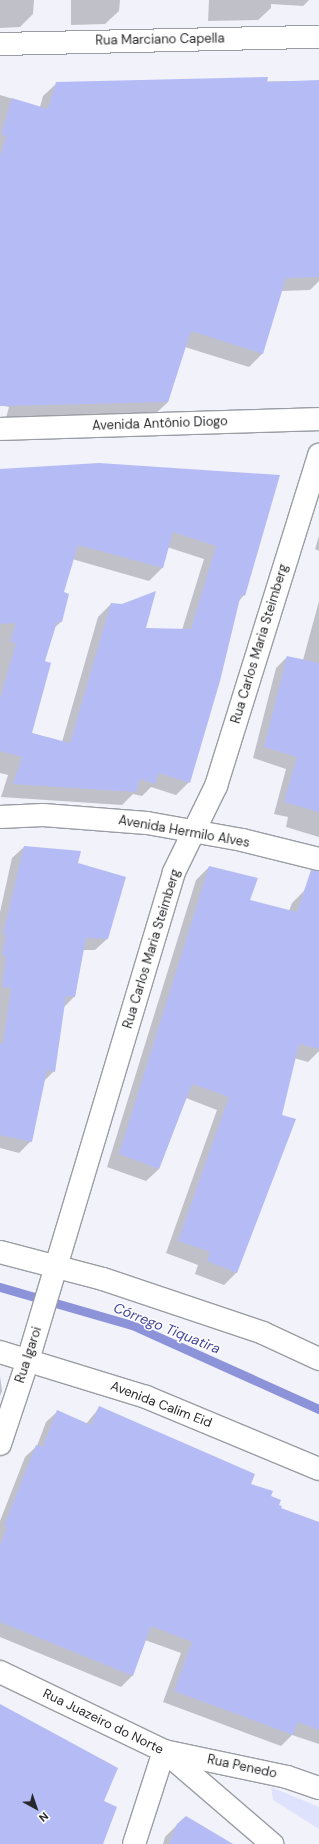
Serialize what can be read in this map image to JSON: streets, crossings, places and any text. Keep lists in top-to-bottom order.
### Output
{
  "streets": {
    "street": [
      "Rua Marciano Capella",
      "Avenida Antônio Diogo",
      "Rua Carlos Maria Steimberg",
      "Avenida Hermilo Alves",
      "Rua Igaroi",
      "Avenida Calim Eid",
      "Rua Juazeiro do Norte",
      "Rua Penedo"
    ]
  },
  "crossings": [
    ["Rua Carlos Maria Steimberg", "Avenida Hermilo Alves"],
    ["Rua Carlos Maria Steimberg", "Rua Igaroi"],
    ["Rua Igaroi", "Avenida Calim Eid"],
    ["Rua Juazeiro do Norte", "Rua Penedo"]
  ],
  "water": ["Córrego Tiquatira"],
  "north": "bottom right"
}
